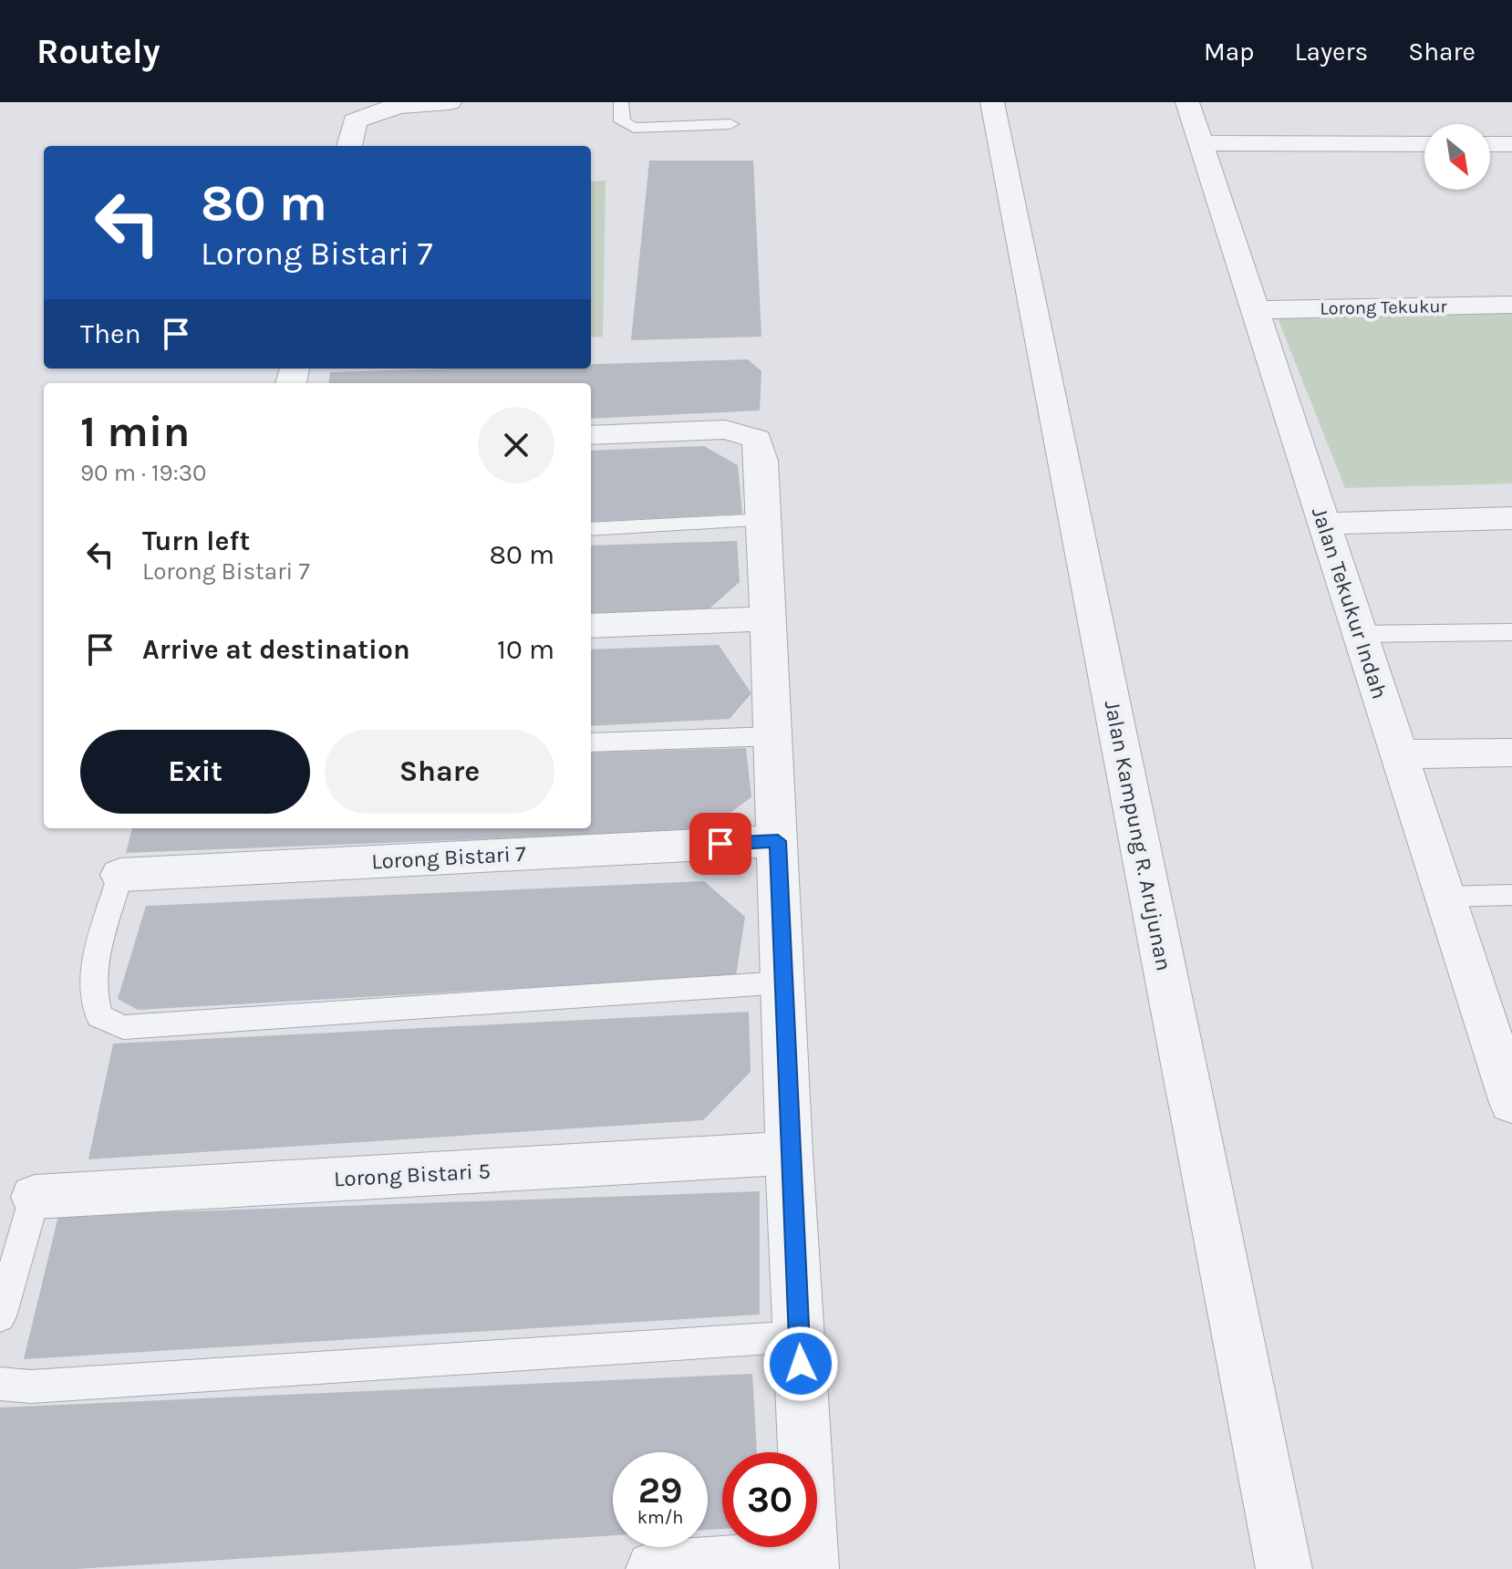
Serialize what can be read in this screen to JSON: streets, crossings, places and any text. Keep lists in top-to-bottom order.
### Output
{
  "streets": {
    "street": [
      "Lorong Tekukur",
      "Jalan Tekukur Indah",
      "Jalan Kampung R. Arujunan",
      "Lorong Bistari 7",
      "Lorong Bistari 5"
    ]
  },
  "crossings": [
    ["Lorong Tekukur", "Jalan Tekukur Indah"]
  ],
  "north": "bottom right",
  "page": {
    "header": "Routely",
    "nav": ["Map", "Layers", "Share"],
    "turn": ["80 m", "Lorong Bistari 7"],
    "then": "Then",
    "heading": ["1 min", "90 m · 19:30"],
    "list": [
      {
        "name": "Turn left",
        "note": "Lorong Bistari 7",
        "value": "80 m"
      },
      {
        "name": "Arrive at destination",
        "value": "10 m"
      }
    ],
    "buttons": ["Exit", "Share"],
    "speed": "29 km/h",
    "limit": "30"
  }
}
